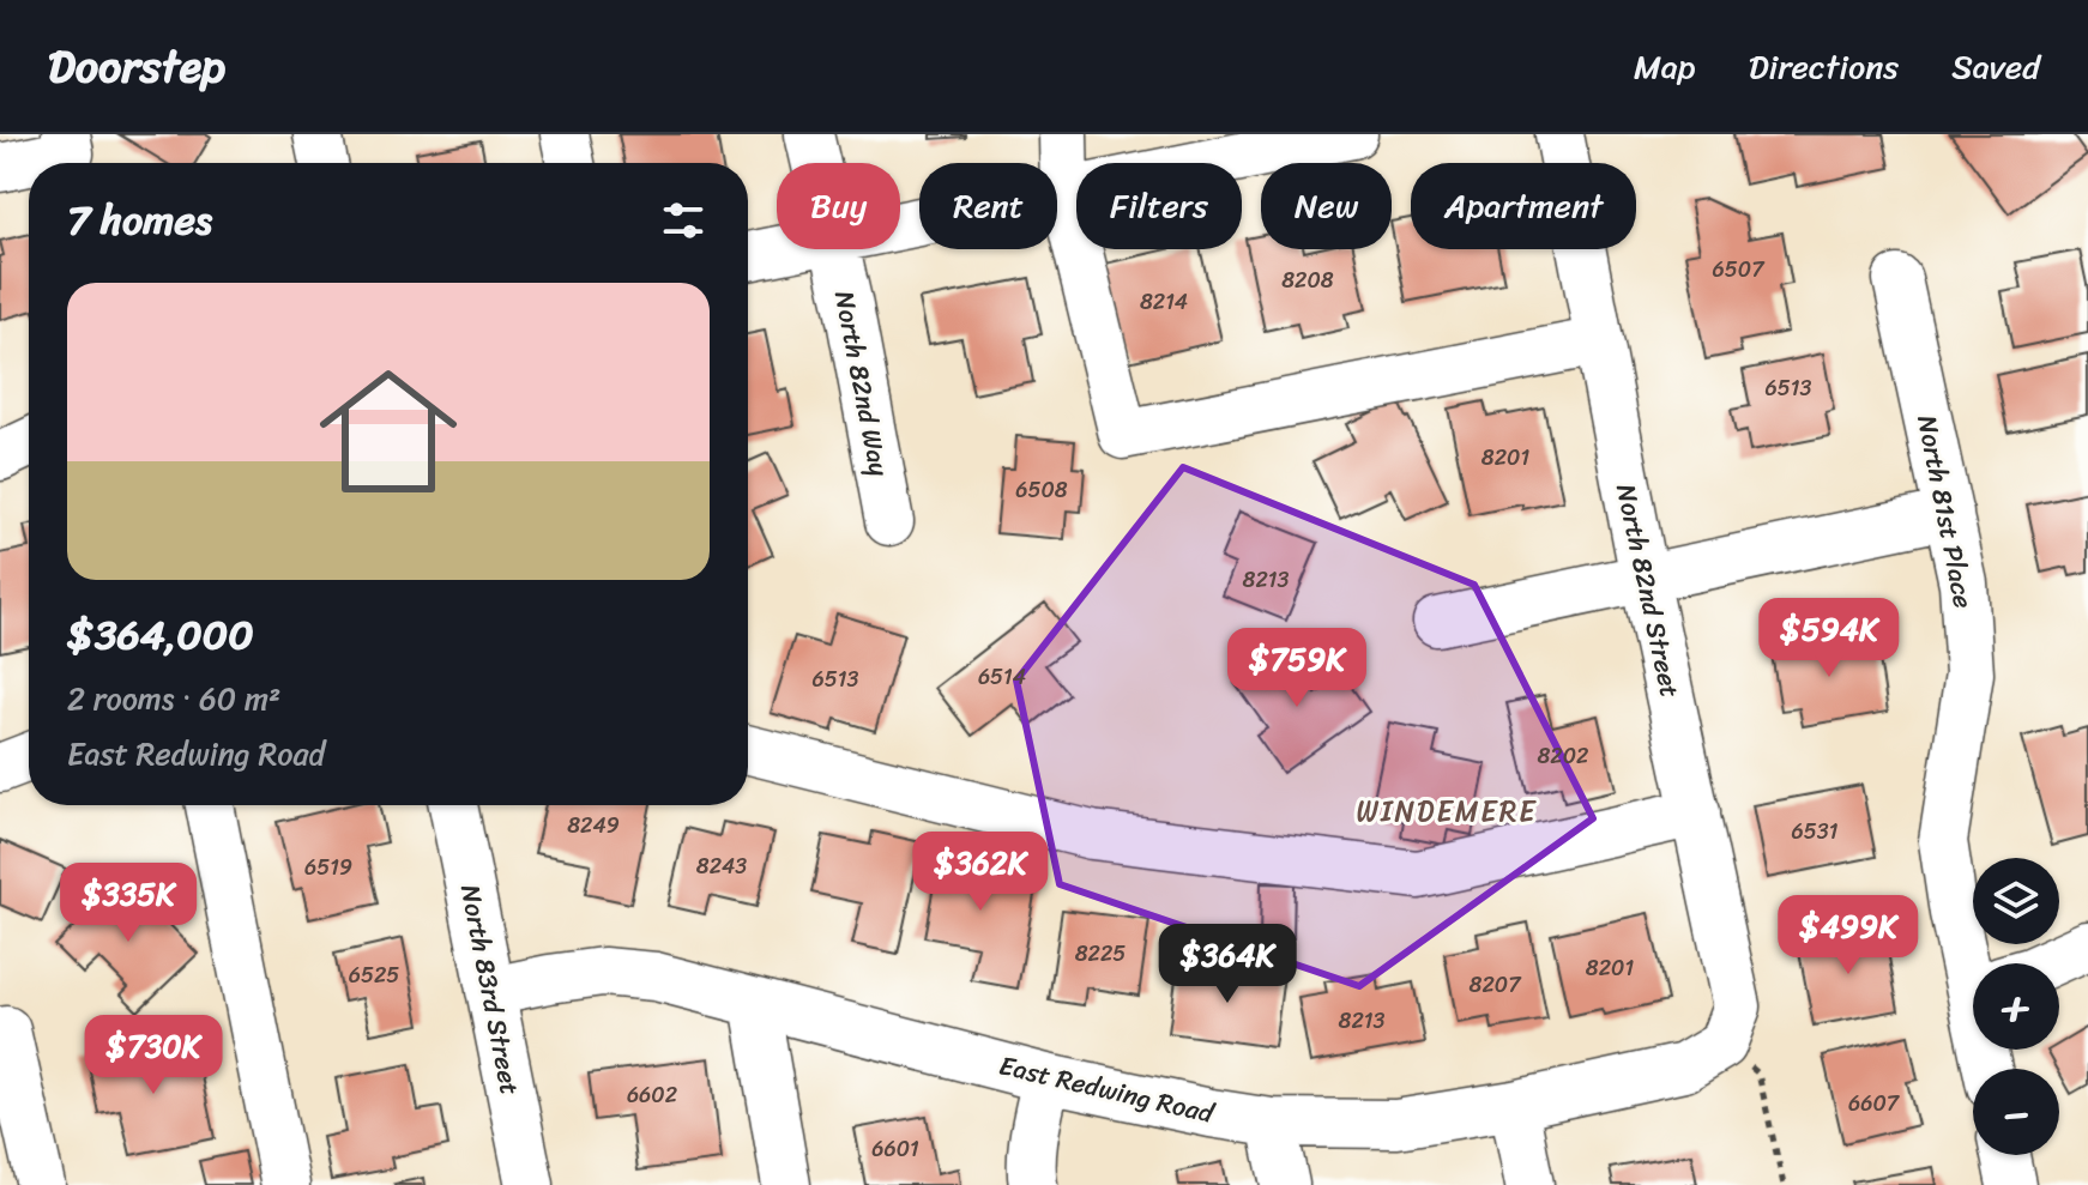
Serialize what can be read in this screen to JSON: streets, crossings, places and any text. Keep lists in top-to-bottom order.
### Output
{
  "streets": {
    "street": [
      "North 82nd Way",
      "North 81st Place",
      "North 82nd Street",
      "North 83rd Street",
      "East Redwing Road"
    ]
  },
  "crossings": [
    ["North 82nd Street", "East Redwing Road"],
    ["North 83rd Street", "East Redwing Road"]
  ],
  "districts": ["WINDEMERE"],
  "house_numbers": [
    "6507",
    "8208",
    "8214",
    "6513",
    "8201",
    "6508",
    "8213",
    "6514",
    "6513",
    "8202",
    "8249",
    "6531",
    "8243",
    "6519",
    "8225",
    "8201",
    "6525",
    "8207",
    "8213",
    "6602",
    "6607",
    "6601"
  ],
  "page": {
    "header": "Doorstep",
    "nav": ["Map", "Directions", "Saved"],
    "chip": [
      "Buy",
      "Rent",
      "Filters",
      "New",
      "Apartment"
    ],
    "heading": "7 homes",
    "list": [
      {
        "name": "$364,000",
        "note": "2 rooms · 60 m² · East Redwing Road"
      }
    ],
    "price": [
      "$594K",
      "$759K",
      "$362K",
      "$335K",
      "$499K",
      "$364K",
      "$730K"
    ],
    "map_buttons": ["+", "−"]
  }
}
